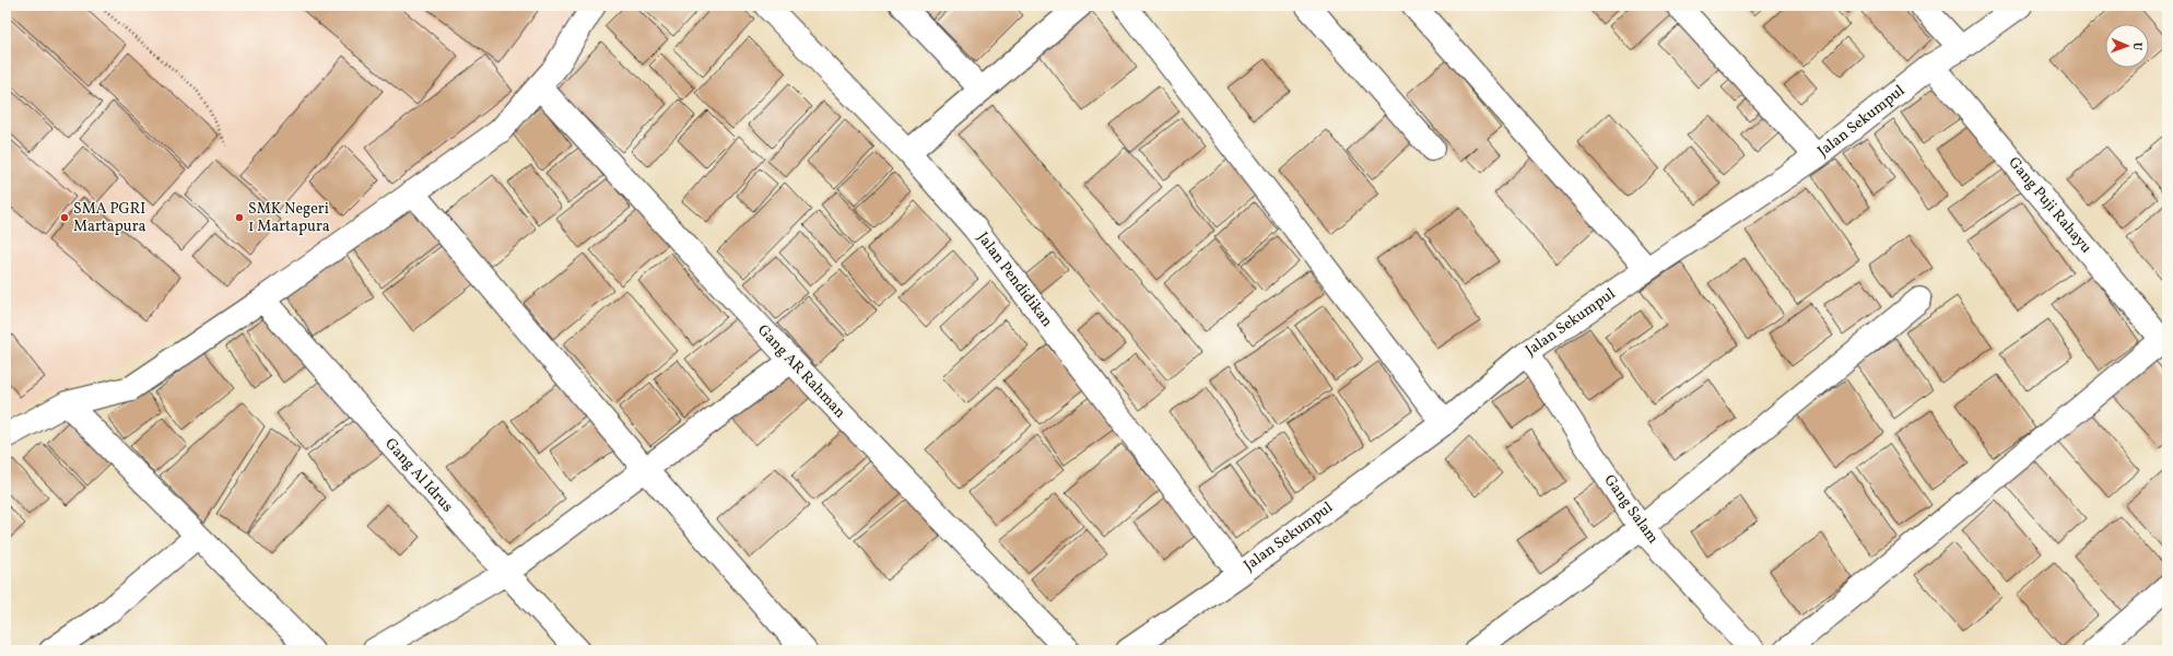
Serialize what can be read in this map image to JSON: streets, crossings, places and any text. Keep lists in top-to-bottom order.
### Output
{
  "streets": {
    "street": [
      "Jalan Sekumpul",
      "Gang Puji Rahayu",
      "Jalan Pendidikan",
      "Gang AR Rahman",
      "Gang Al Idrus",
      "Gang Salam"
    ]
  },
  "crossings": [
    ["Jalan Sekumpul", "Gang Puji Rahayu"],
    ["Jalan Sekumpul", "Jalan Pendidikan"],
    ["Jalan Sekumpul", "Gang Salam"]
  ],
  "places": ["SMA PGRI Martapura", "SMK Negeri 1 Martapura"],
  "north": "right"
}
